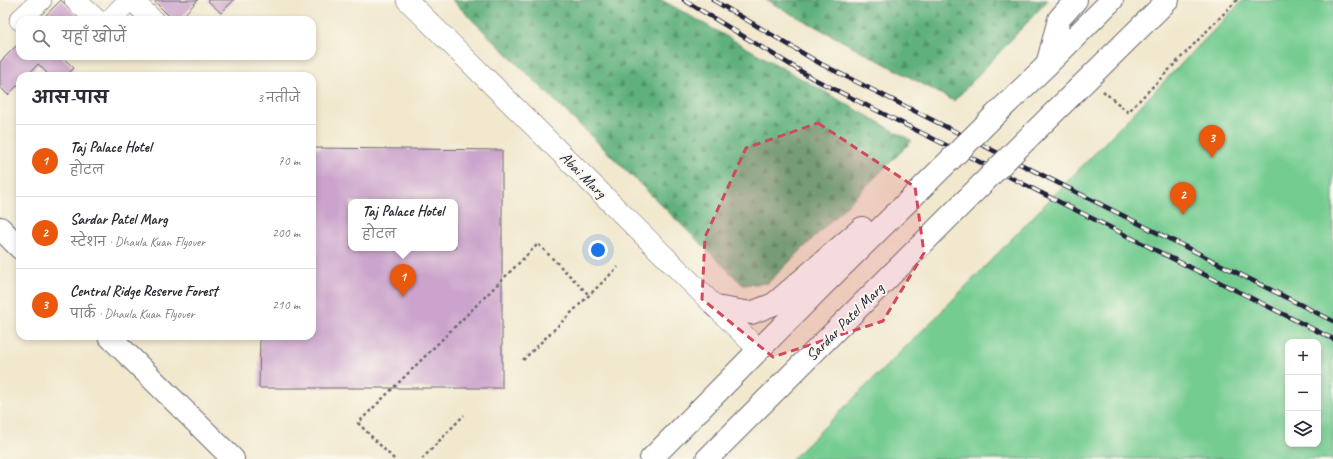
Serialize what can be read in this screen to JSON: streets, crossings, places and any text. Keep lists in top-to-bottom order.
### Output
{
  "streets": {
    "main road": ["Sardar Patel Marg"],
    "street": ["Abai Marg"]
  },
  "page": {
    "search": "यहाँ खोजें",
    "heading": ["आस-पास", "3 नतीजे"],
    "list": [
      {
        "mark": "1",
        "name": "Taj Palace Hotel",
        "note": "होटल",
        "value": "70 m"
      },
      {
        "mark": "2",
        "name": "Sardar Patel Marg",
        "note": "स्टेशन · Dhaula Kuan Flyover",
        "value": "200 m"
      },
      {
        "mark": "3",
        "name": "Central Ridge Reserve Forest",
        "note": "पार्क · Dhaula Kuan Flyover",
        "value": "210 m"
      }
    ],
    "pins": ["3", "2", "1"],
    "popup": ["Taj Palace Hotel", "होटल"],
    "map_buttons": ["+", "−"]
  }
}
